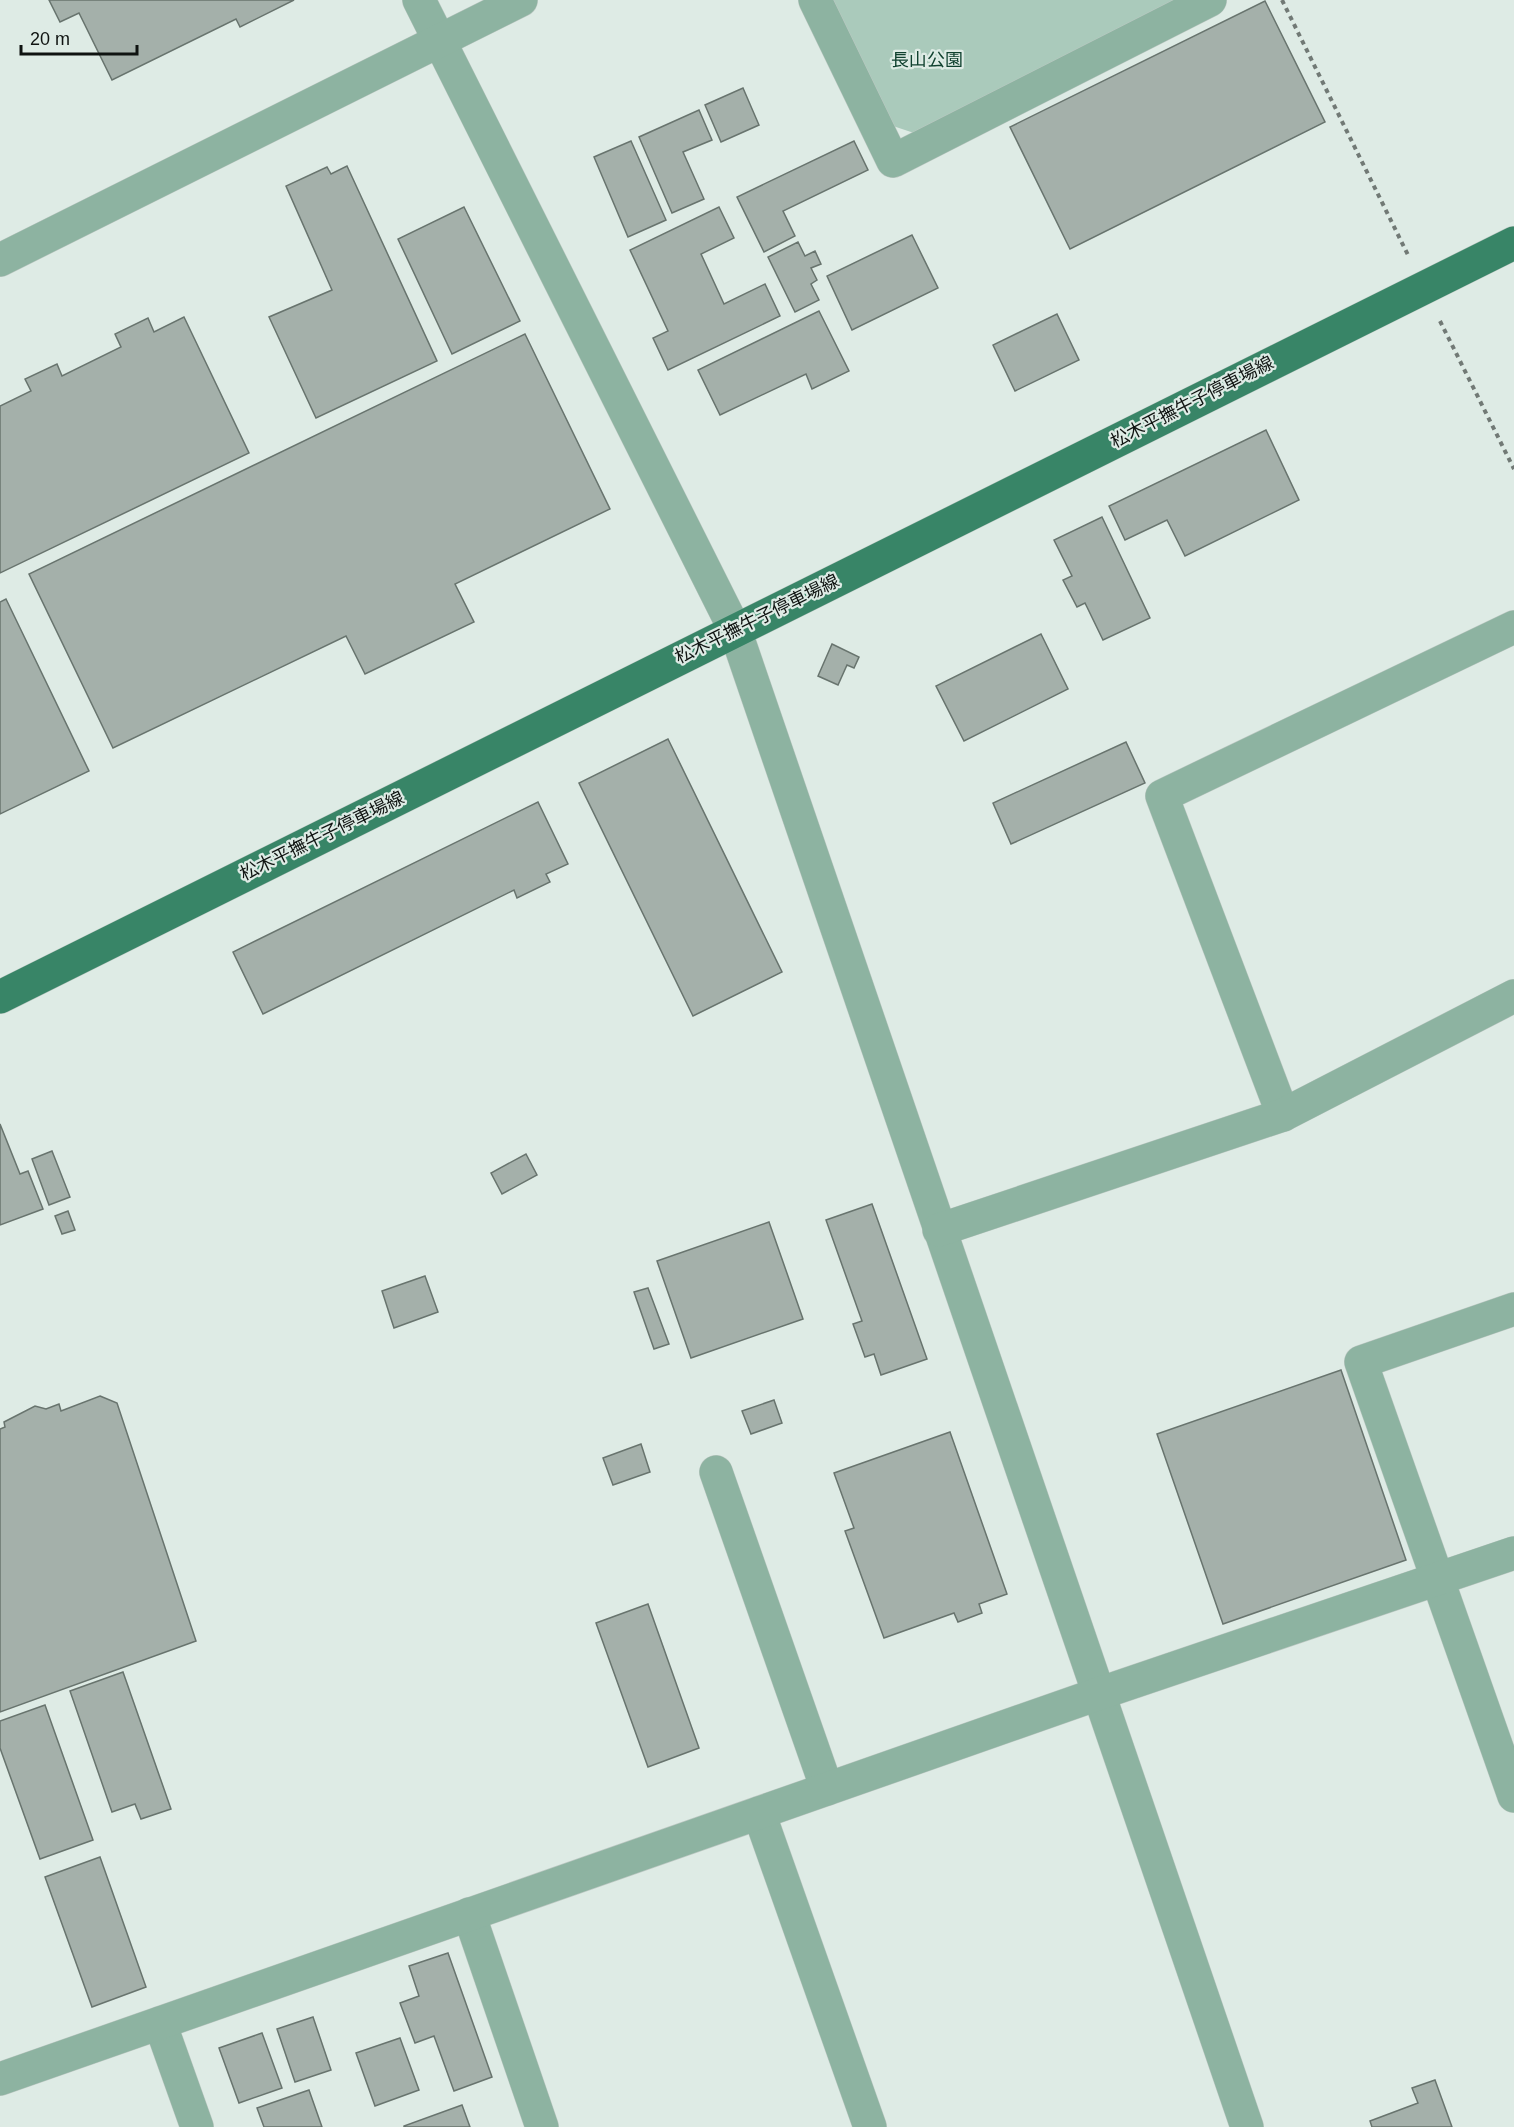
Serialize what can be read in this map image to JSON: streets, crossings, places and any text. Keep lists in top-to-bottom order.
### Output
{
  "streets": {
    "main road": ["松木平撫牛子停車場線"]
  },
  "parks": ["長山公園"],
  "scale_bar": "20 m"
}
